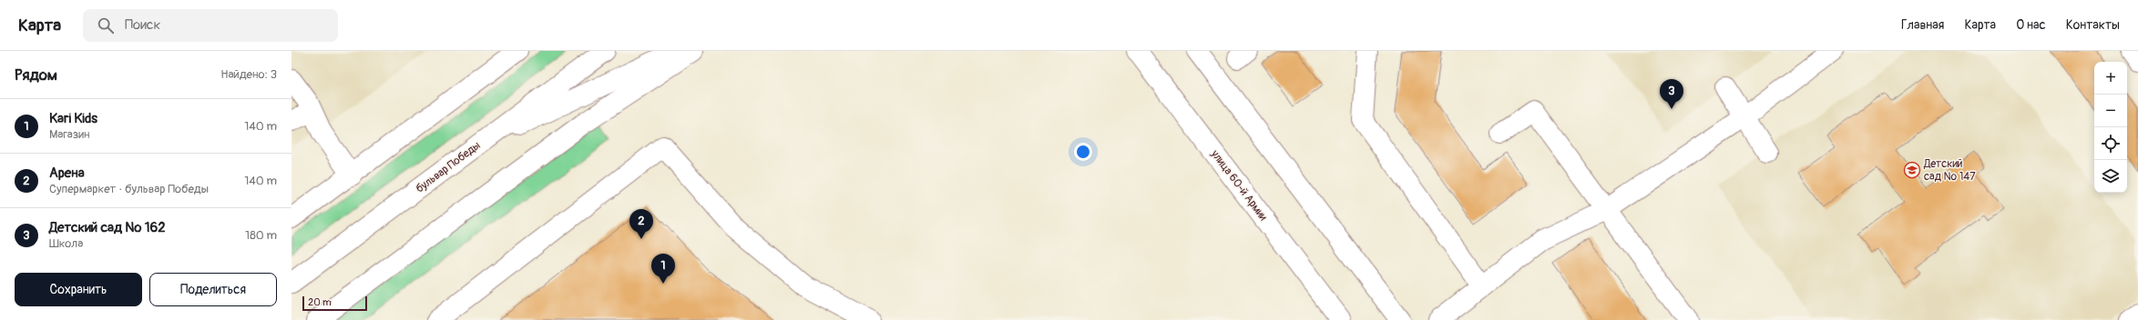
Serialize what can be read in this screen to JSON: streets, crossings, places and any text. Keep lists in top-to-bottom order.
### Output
{
  "streets": {
    "main road": ["бульвар Победы", "улица 60-й Армии"]
  },
  "places": {
    "school or university": ["Детский сад № 147"]
  },
  "scale_bar": "20 m",
  "page": {
    "header": "Карта",
    "search": "Поиск",
    "nav": [
      "Главная",
      "Карта",
      "О нас",
      "Контакты"
    ],
    "heading": ["Рядом", "Найдено: 3"],
    "map_buttons": ["+", "−"],
    "pins": ["3", "2", "1"],
    "list": [
      {
        "mark": "1",
        "name": "Kari Kids",
        "note": "Магазин",
        "value": "140 m"
      },
      {
        "mark": "2",
        "name": "Арена",
        "note": "Супермаркет · бульвар Победы",
        "value": "140 m"
      },
      {
        "mark": "3",
        "name": "Детский сад № 162",
        "note": "Школа",
        "value": "180 m"
      }
    ],
    "buttons": ["Сохранить", "Поделиться"],
    "scale": "20 m"
  }
}
